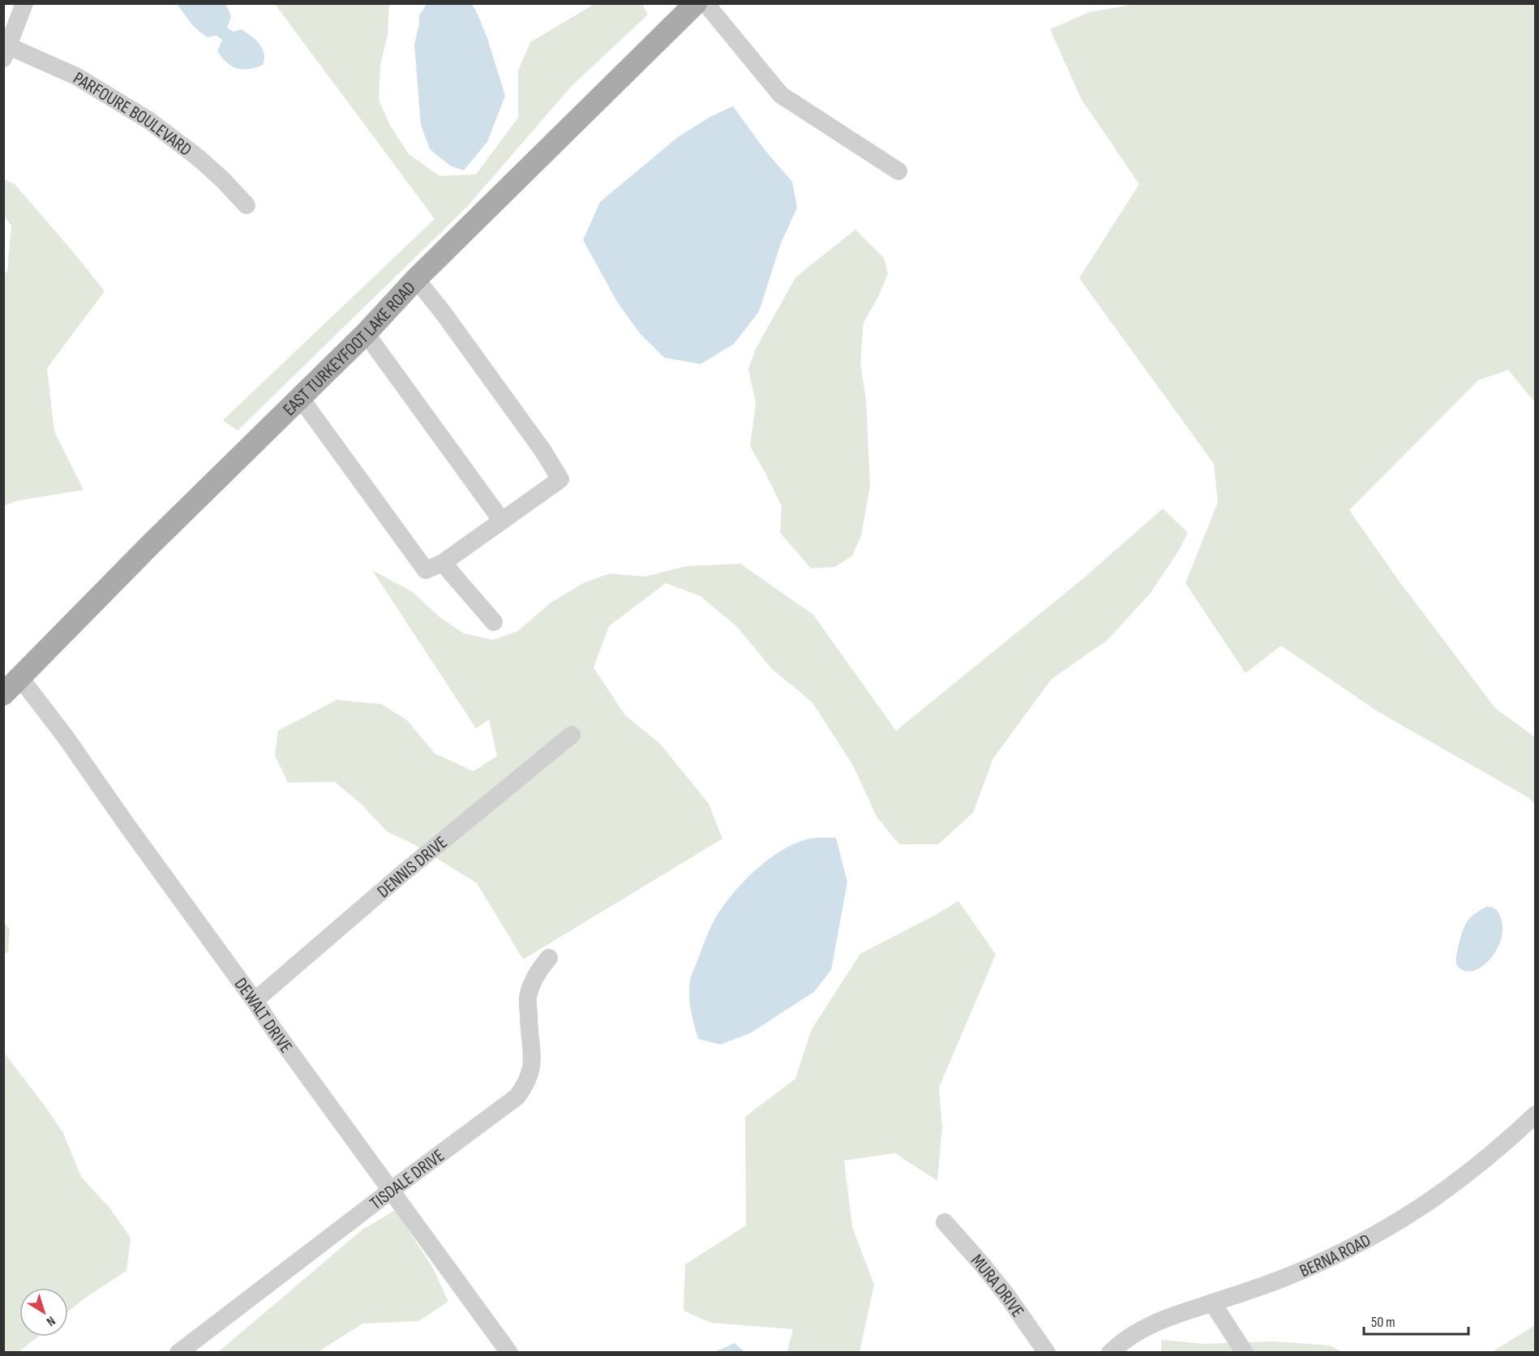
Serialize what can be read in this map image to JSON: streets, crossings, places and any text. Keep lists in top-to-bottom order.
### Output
{
  "streets": {
    "main road": ["EAST TURKEYFOOT LAKE ROAD"],
    "street": [
      "PARFOURE BOULEVARD",
      "DENNIS DRIVE",
      "DEWALT DRIVE",
      "TISDALE DRIVE",
      "BERNA ROAD",
      "MURA DRIVE"
    ]
  },
  "crossings": [
    ["EAST TURKEYFOOT LAKE ROAD", "DEWALT DRIVE"],
    ["DENNIS DRIVE", "DEWALT DRIVE"],
    ["DEWALT DRIVE", "TISDALE DRIVE"]
  ],
  "scale_bar": "50 m",
  "north": "bottom right"
}
